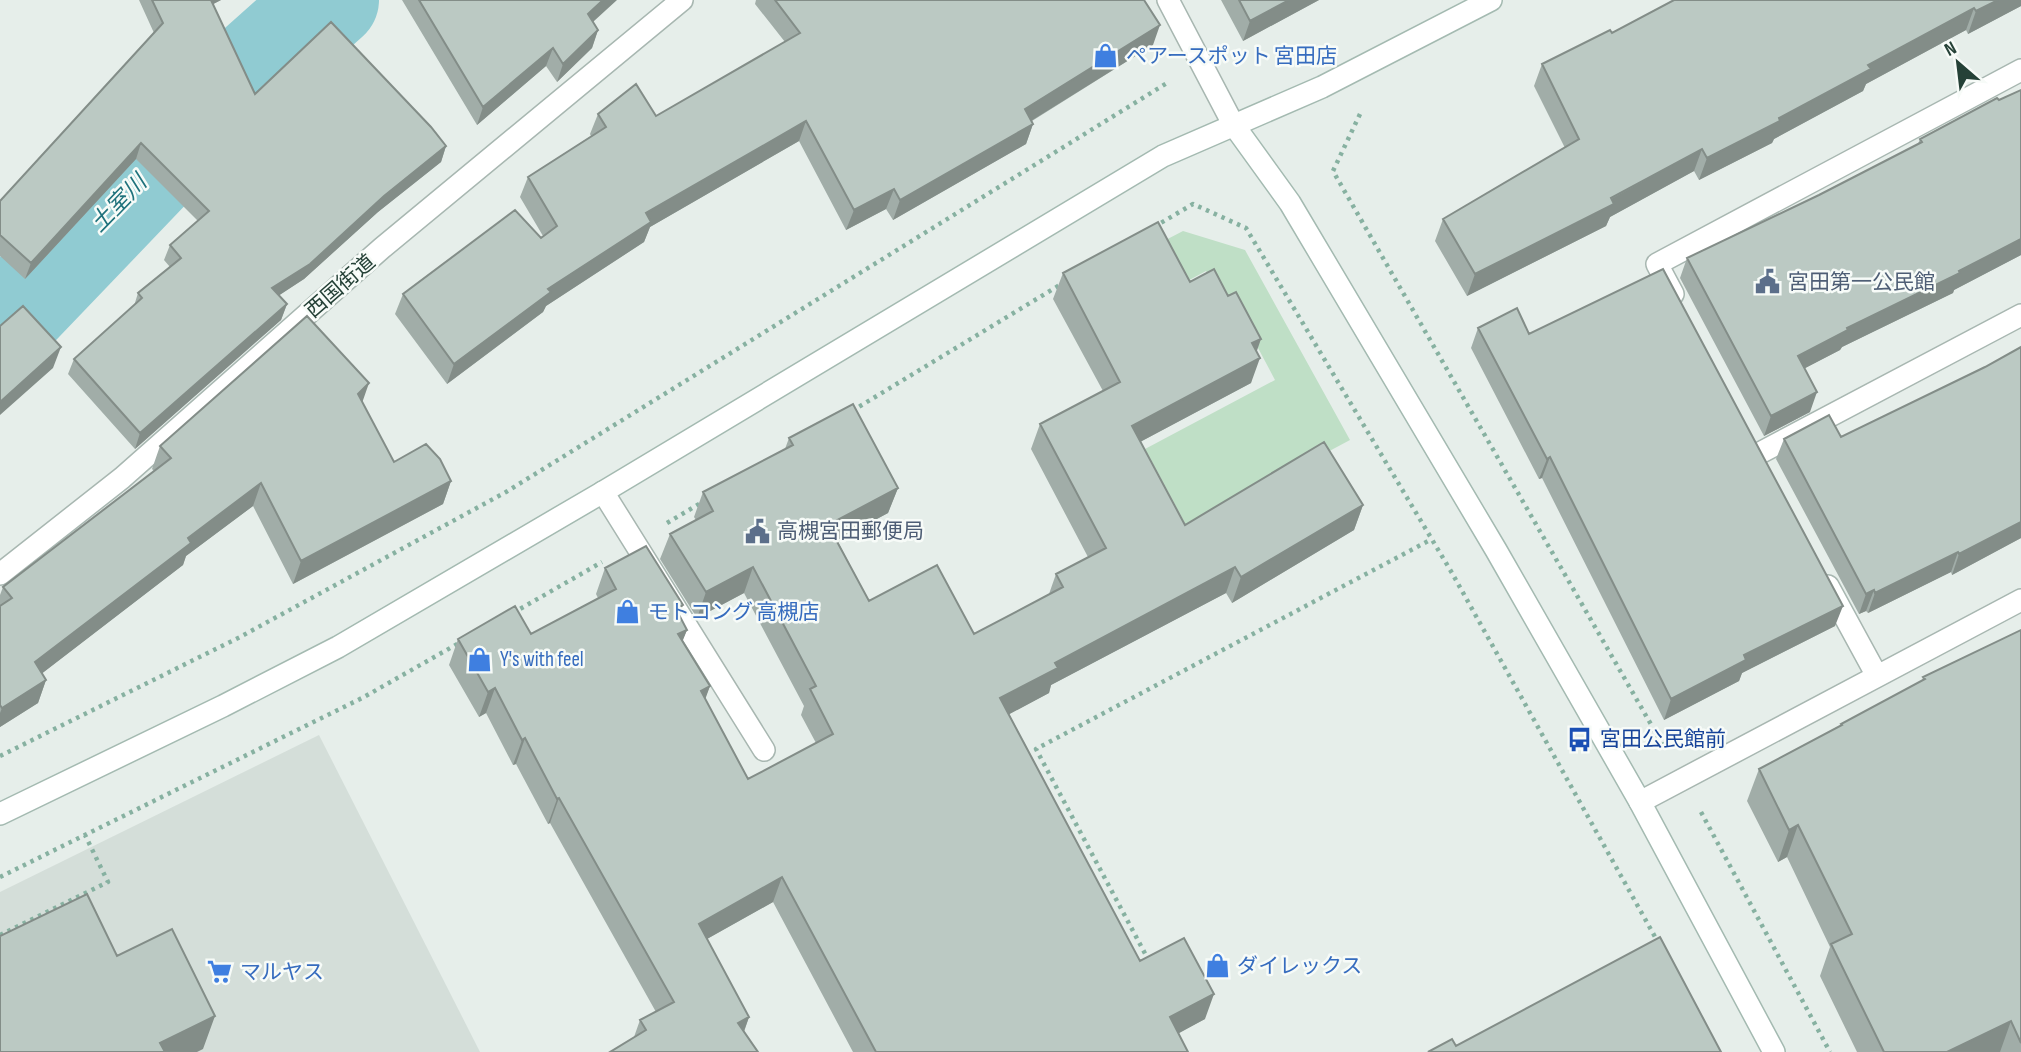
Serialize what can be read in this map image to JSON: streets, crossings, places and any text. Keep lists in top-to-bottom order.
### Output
{
  "streets": {
    "street": ["西国街道"]
  },
  "water": ["土室川"],
  "places": {
    "shop": [
      "ペアースポット 宮田店",
      "モトコング 高槻店",
      "Y's with feel",
      "ダイレックス"
    ],
    "public building": ["宮田第一公民館", "高槻宮田郵便局"],
    "bus stop": ["宮田公民館前"],
    "supermarket": ["マルヤス"]
  },
  "north": "top left"
}
